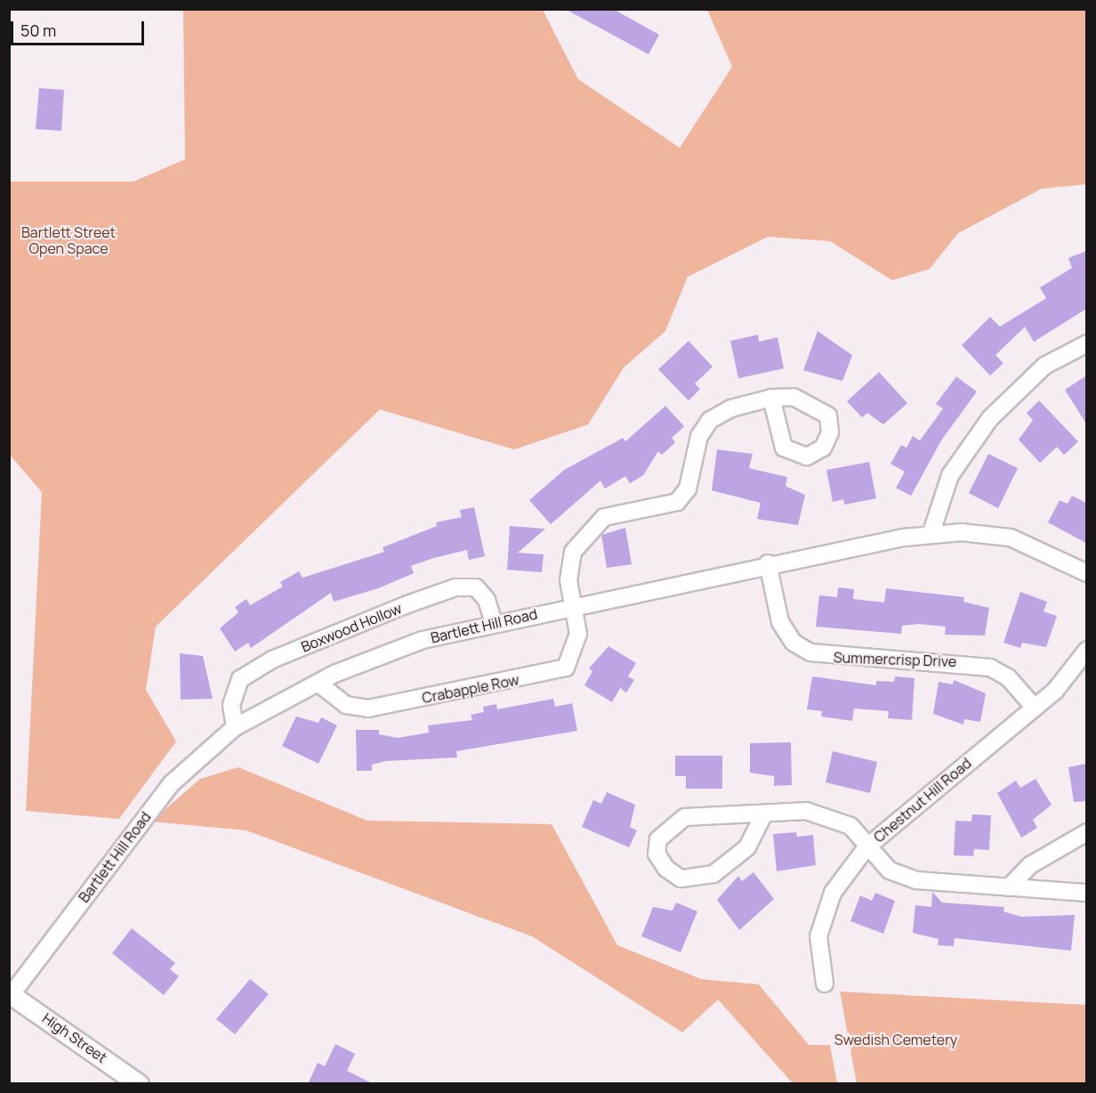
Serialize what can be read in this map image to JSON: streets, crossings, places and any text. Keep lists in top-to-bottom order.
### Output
{
  "streets": {
    "street": [
      "Bartlett Hill Road",
      "Boxwood Hollow",
      "Summercrisp Drive",
      "Crabapple Row",
      "Chestnut Hill Road",
      "High Street"
    ]
  },
  "crossings": [
    ["Bartlett Hill Road", "Boxwood Hollow"],
    ["Bartlett Hill Road", "Summercrisp Drive"],
    ["Bartlett Hill Road", "Crabapple Row"],
    ["Bartlett Hill Road", "High Street"],
    ["Summercrisp Drive", "Chestnut Hill Road"]
  ],
  "parks": ["Bartlett Street Open Space", "Swedish Cemetery"],
  "scale_bar": "50 m"
}
